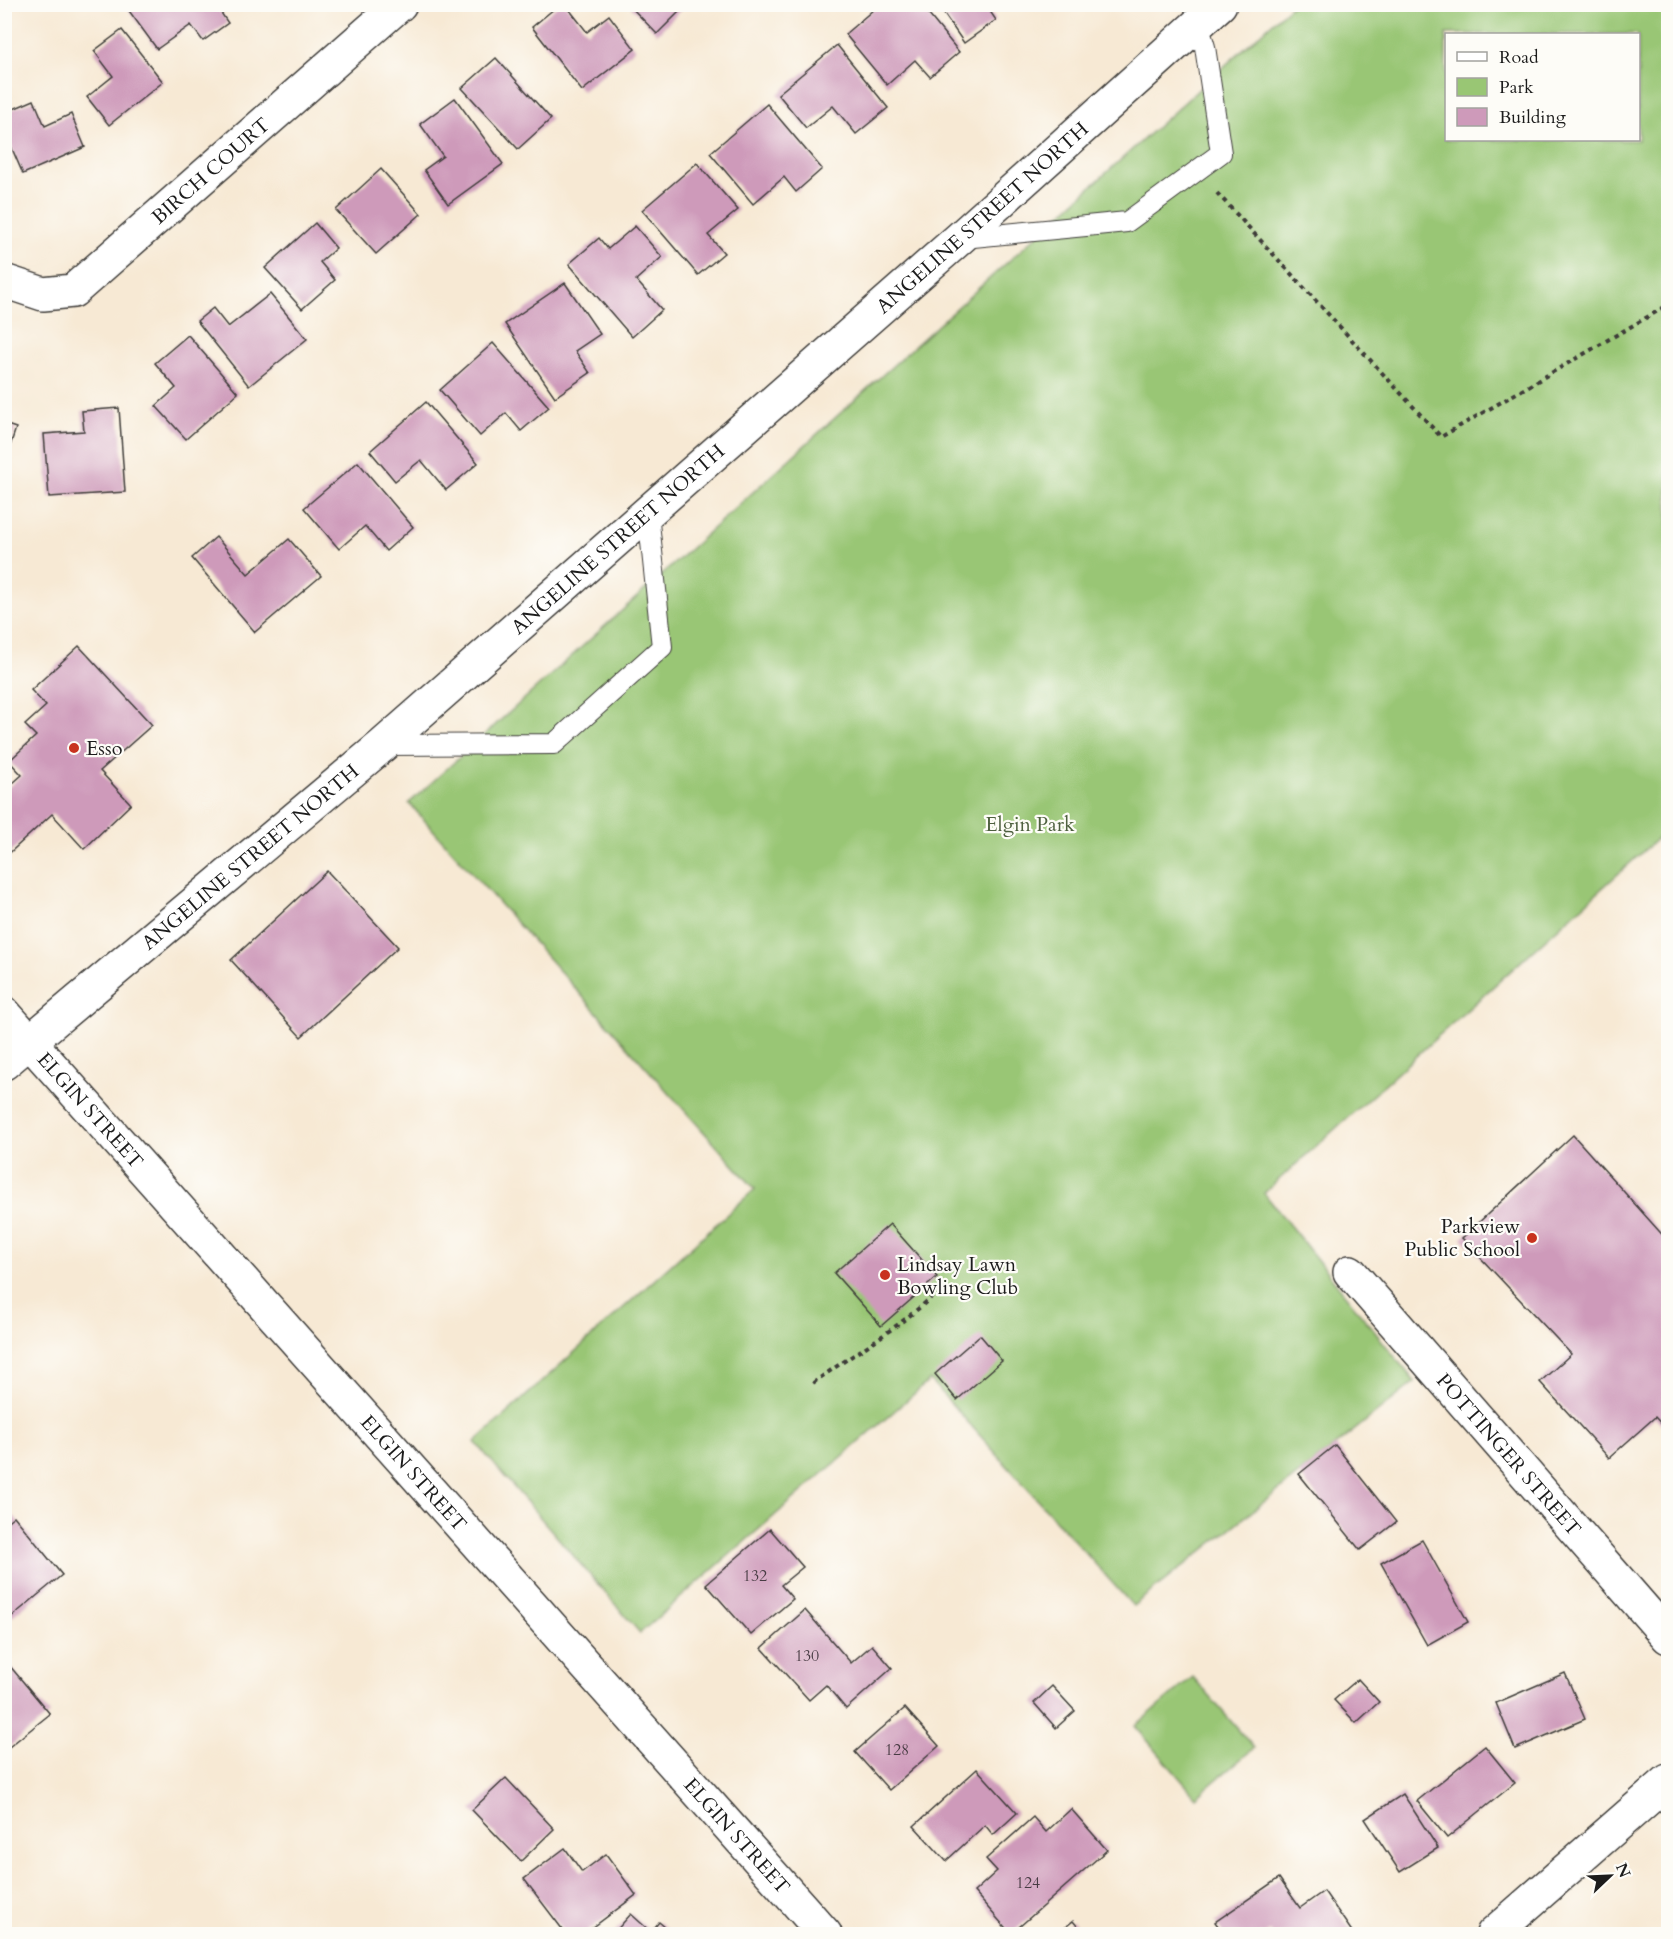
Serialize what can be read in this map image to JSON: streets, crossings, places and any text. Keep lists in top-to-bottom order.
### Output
{
  "streets": {
    "street": [
      "BIRCH COURT",
      "ANGELINE STREET NORTH",
      "ELGIN STREET",
      "POTTINGER STREET"
    ]
  },
  "crossings": [
    ["ANGELINE STREET NORTH", "ELGIN STREET"]
  ],
  "parks": ["Elgin Park"],
  "places": ["Esso", "Parkview Public School", "Lindsay Lawn Bowling Club"],
  "house_numbers": [
    "132",
    "130",
    "128",
    "124"
  ],
  "legend": ["Road", "Park", "Building"],
  "north": "top right"
}
